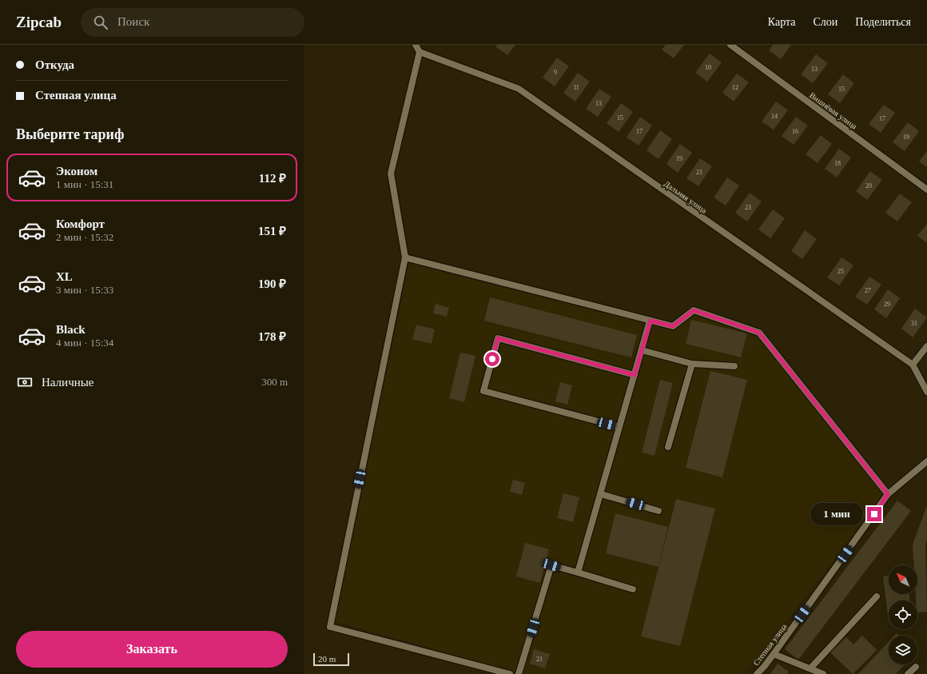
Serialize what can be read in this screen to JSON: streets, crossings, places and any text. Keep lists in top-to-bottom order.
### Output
{
  "streets": {
    "street": ["Вишнёвая улица", "Дальняя улица", "Степная улица"]
  },
  "house_numbers": [
    "10",
    "13",
    "9",
    "11",
    "12",
    "15",
    "13",
    "14",
    "15",
    "17",
    "17",
    "16",
    "19",
    "19",
    "18",
    "21",
    "20",
    "23",
    "25",
    "27",
    "29",
    "31",
    "21"
  ],
  "scale_bar": "20 m",
  "north": "top left",
  "page": {
    "header": "Zipcab",
    "search": "Поиск",
    "nav": ["Карта", "Слои", "Поделиться"],
    "banner": ["Откуда", "Степная улица"],
    "heading": "Выберите тариф",
    "list": [
      {
        "name": "Эконом",
        "note": "1 мин · 15:31",
        "value": "112 ₽"
      },
      {
        "name": "Комфорт",
        "note": "2 мин · 15:32",
        "value": "151 ₽"
      },
      {
        "name": "XL",
        "note": "3 мин · 15:33",
        "value": "190 ₽"
      },
      {
        "name": "Black",
        "note": "4 мин · 15:34",
        "value": "178 ₽"
      }
    ],
    "pay": ["Наличные", "300 m"],
    "bubble": "1 мин",
    "buttons": "Заказать",
    "scale": "20 m"
  }
}
